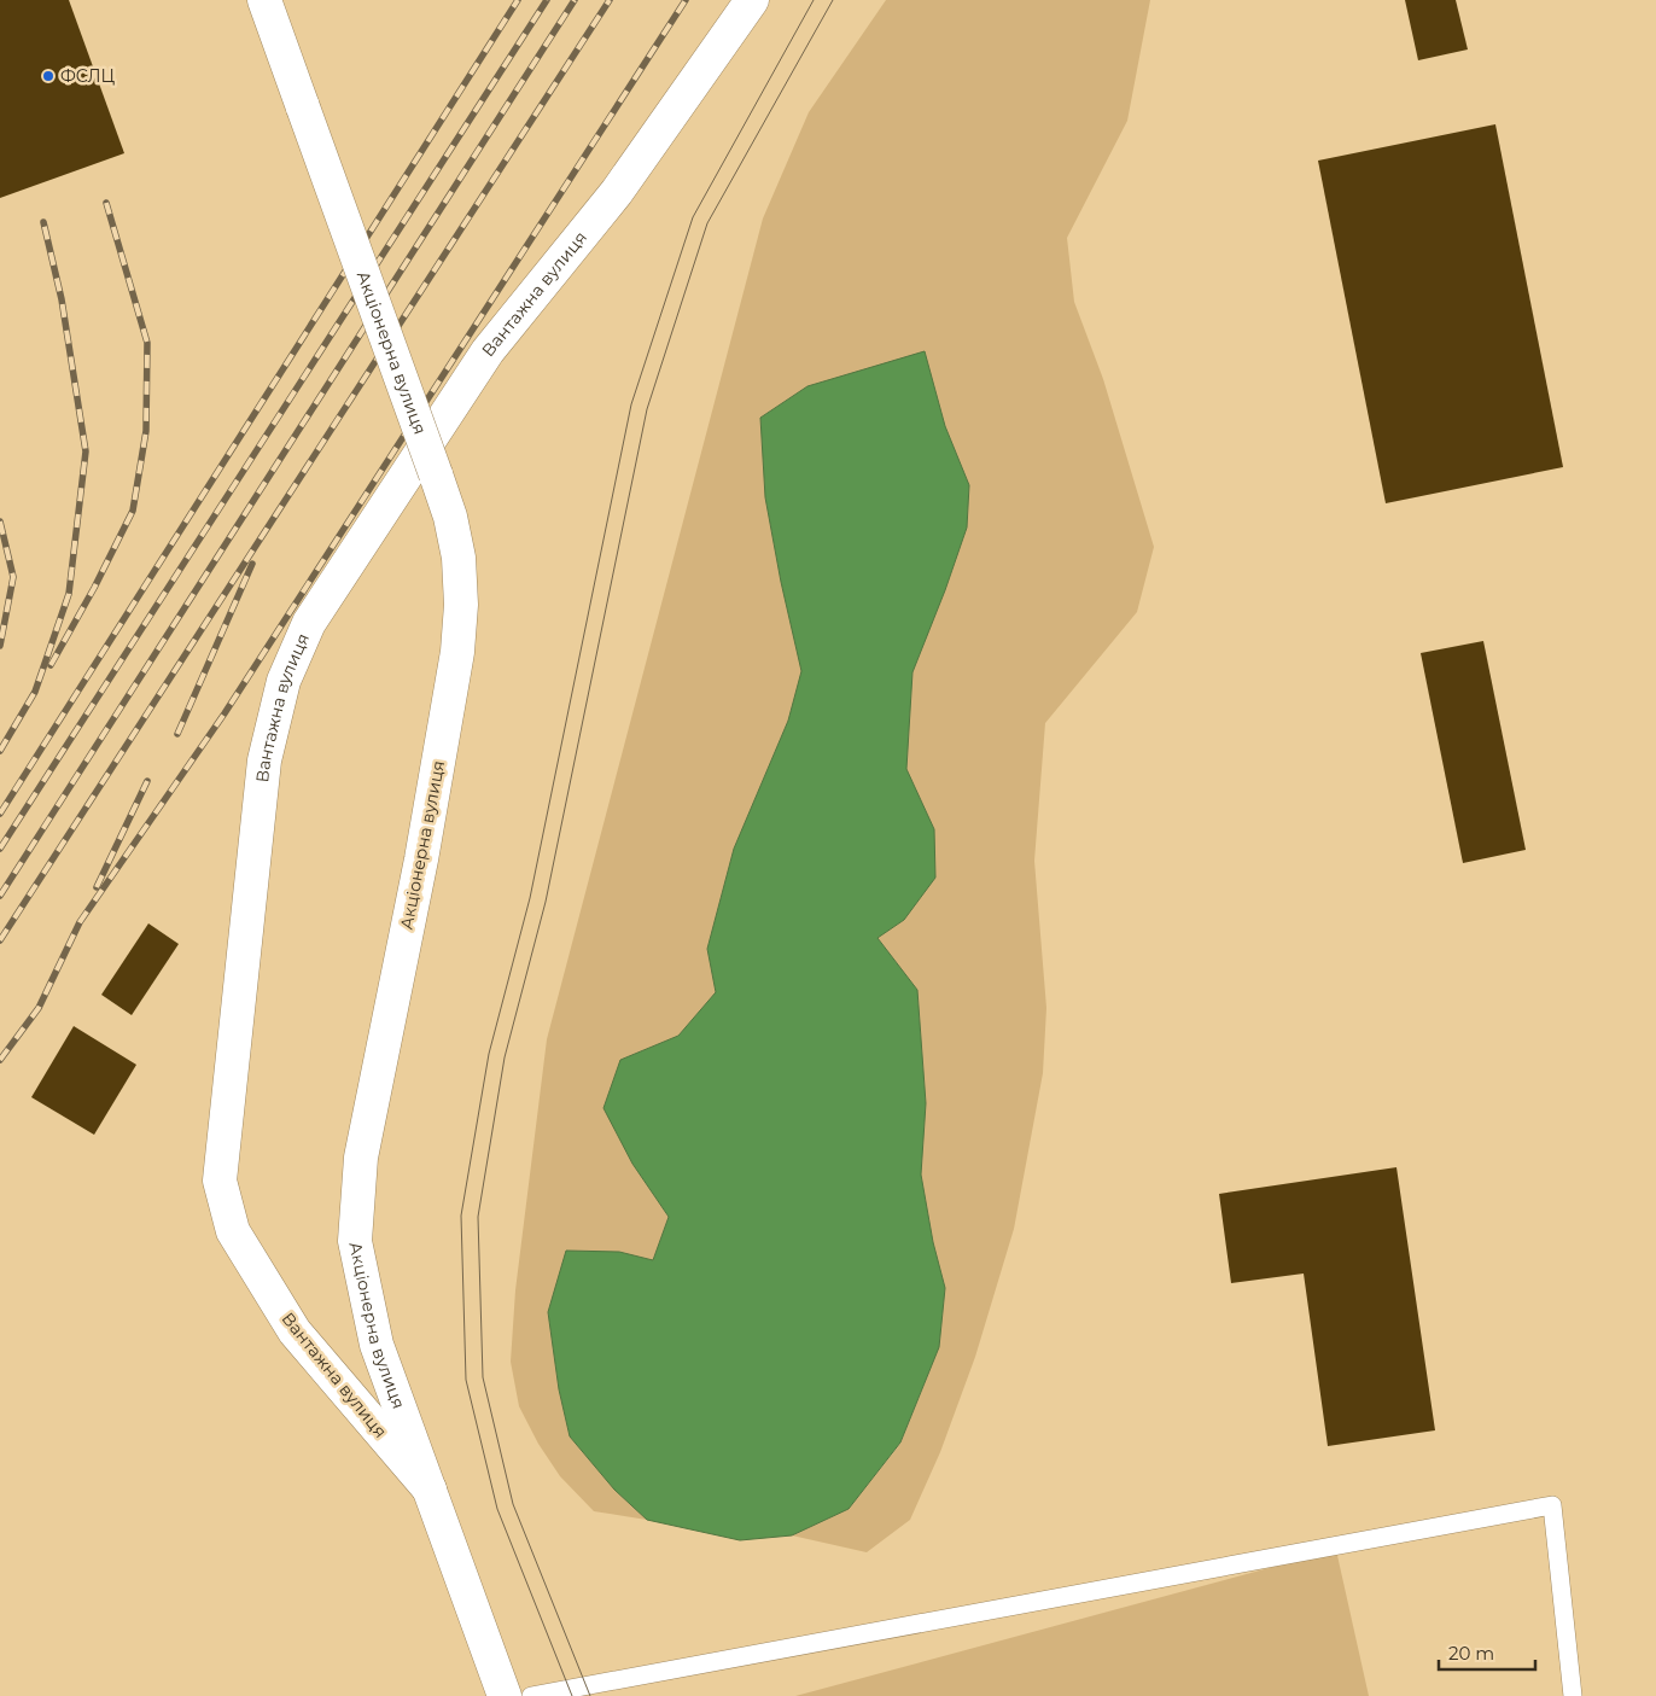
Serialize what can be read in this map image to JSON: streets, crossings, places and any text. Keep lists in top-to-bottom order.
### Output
{
  "streets": {
    "street": ["Вантажна вулиця", "Акціонерна вулиця"]
  },
  "crossings": [
    ["Вантажна вулиця", "Акціонерна вулиця"]
  ],
  "places": ["ФСЛЦ"],
  "scale_bar": "20 m"
}
